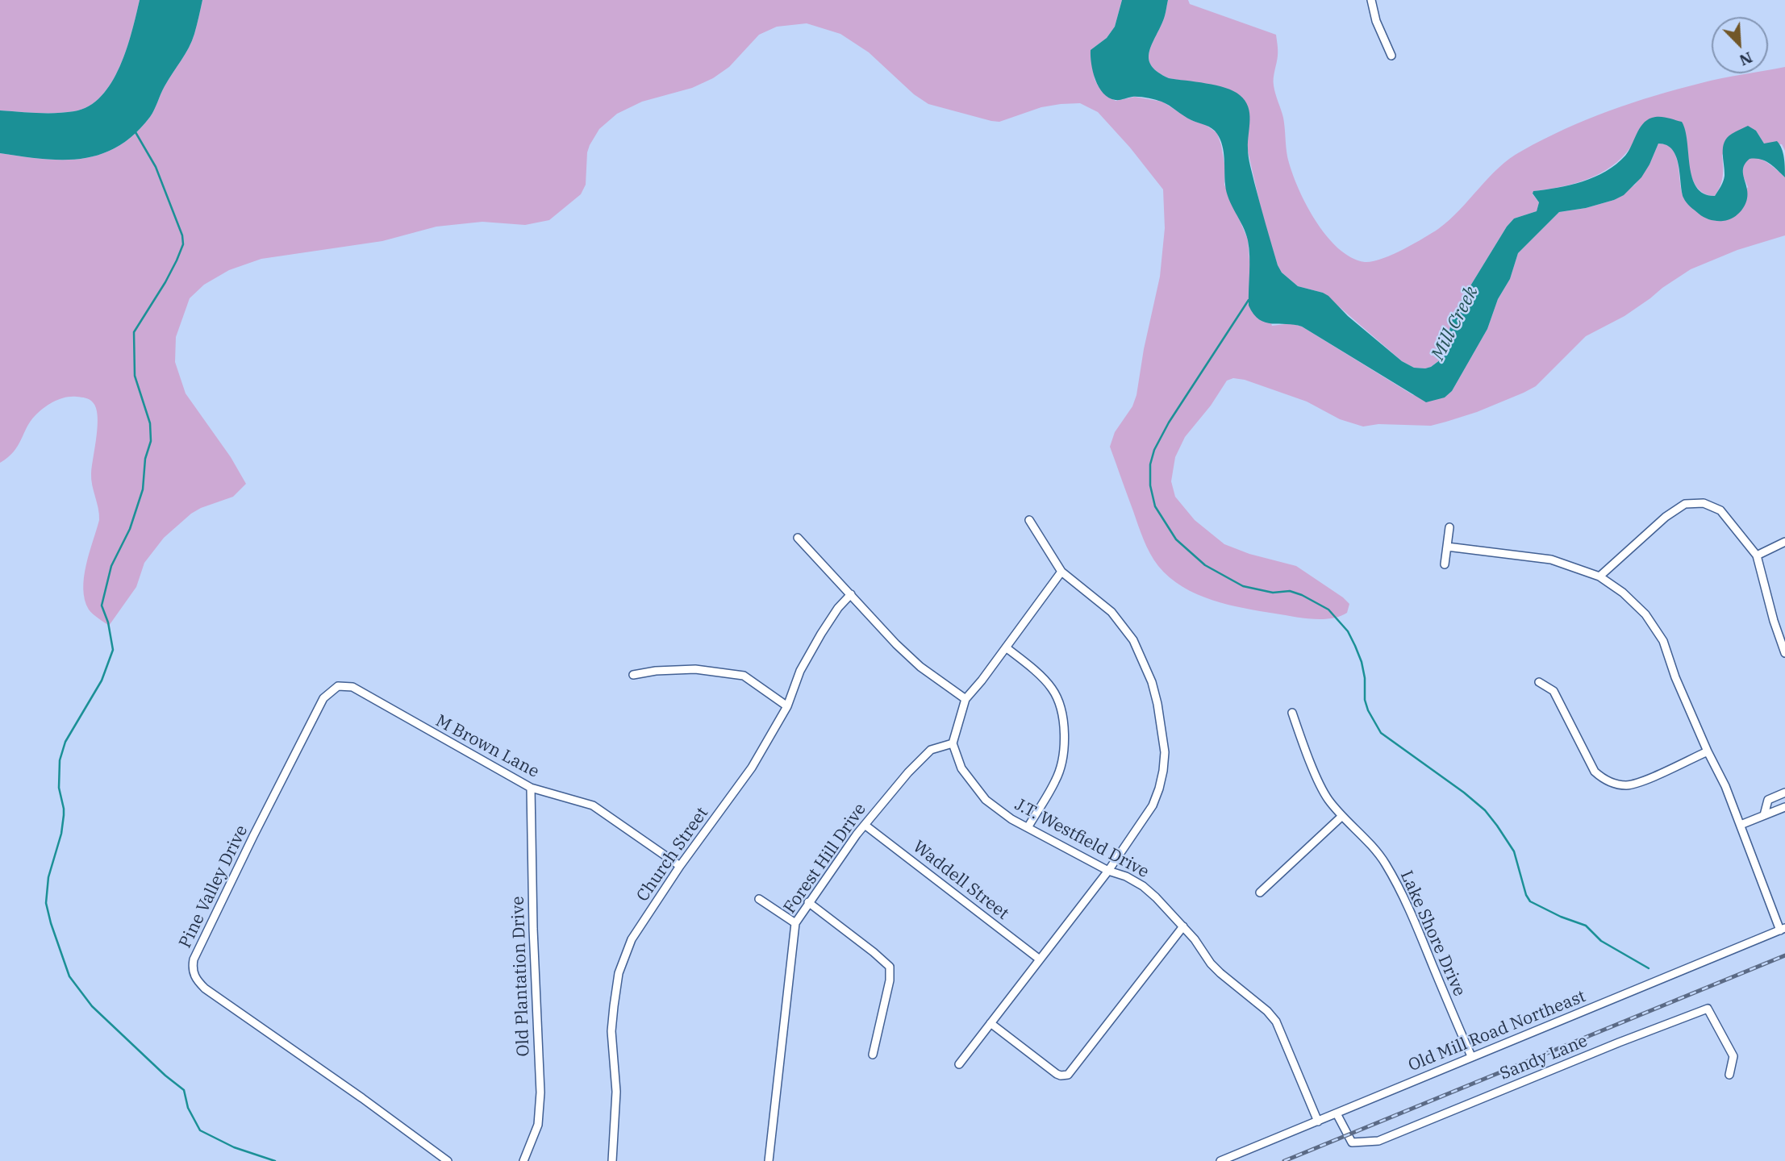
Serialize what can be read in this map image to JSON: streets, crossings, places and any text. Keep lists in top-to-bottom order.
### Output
{
  "streets": {
    "street": [
      "M Brown Lane",
      "J.T. Westfield Drive",
      "Church Street",
      "Forest Hill Drive",
      "Waddell Street",
      "Pine Valley Drive",
      "Lake Shore Drive",
      "Old Plantation Drive",
      "Old Mill Road Northeast",
      "Sandy Lane"
    ]
  },
  "crossings": [
    ["M Brown Lane", "Church Street"],
    ["M Brown Lane", "Pine Valley Drive"],
    ["M Brown Lane", "Old Plantation Drive"],
    ["J.T. Westfield Drive", "Forest Hill Drive"],
    ["J.T. Westfield Drive", "Old Mill Road Northeast"],
    ["Forest Hill Drive", "Waddell Street"],
    ["Lake Shore Drive", "Old Mill Road Northeast"],
    ["Old Mill Road Northeast", "Sandy Lane"]
  ],
  "water": ["Mill Creek"],
  "north": "bottom right"
}
